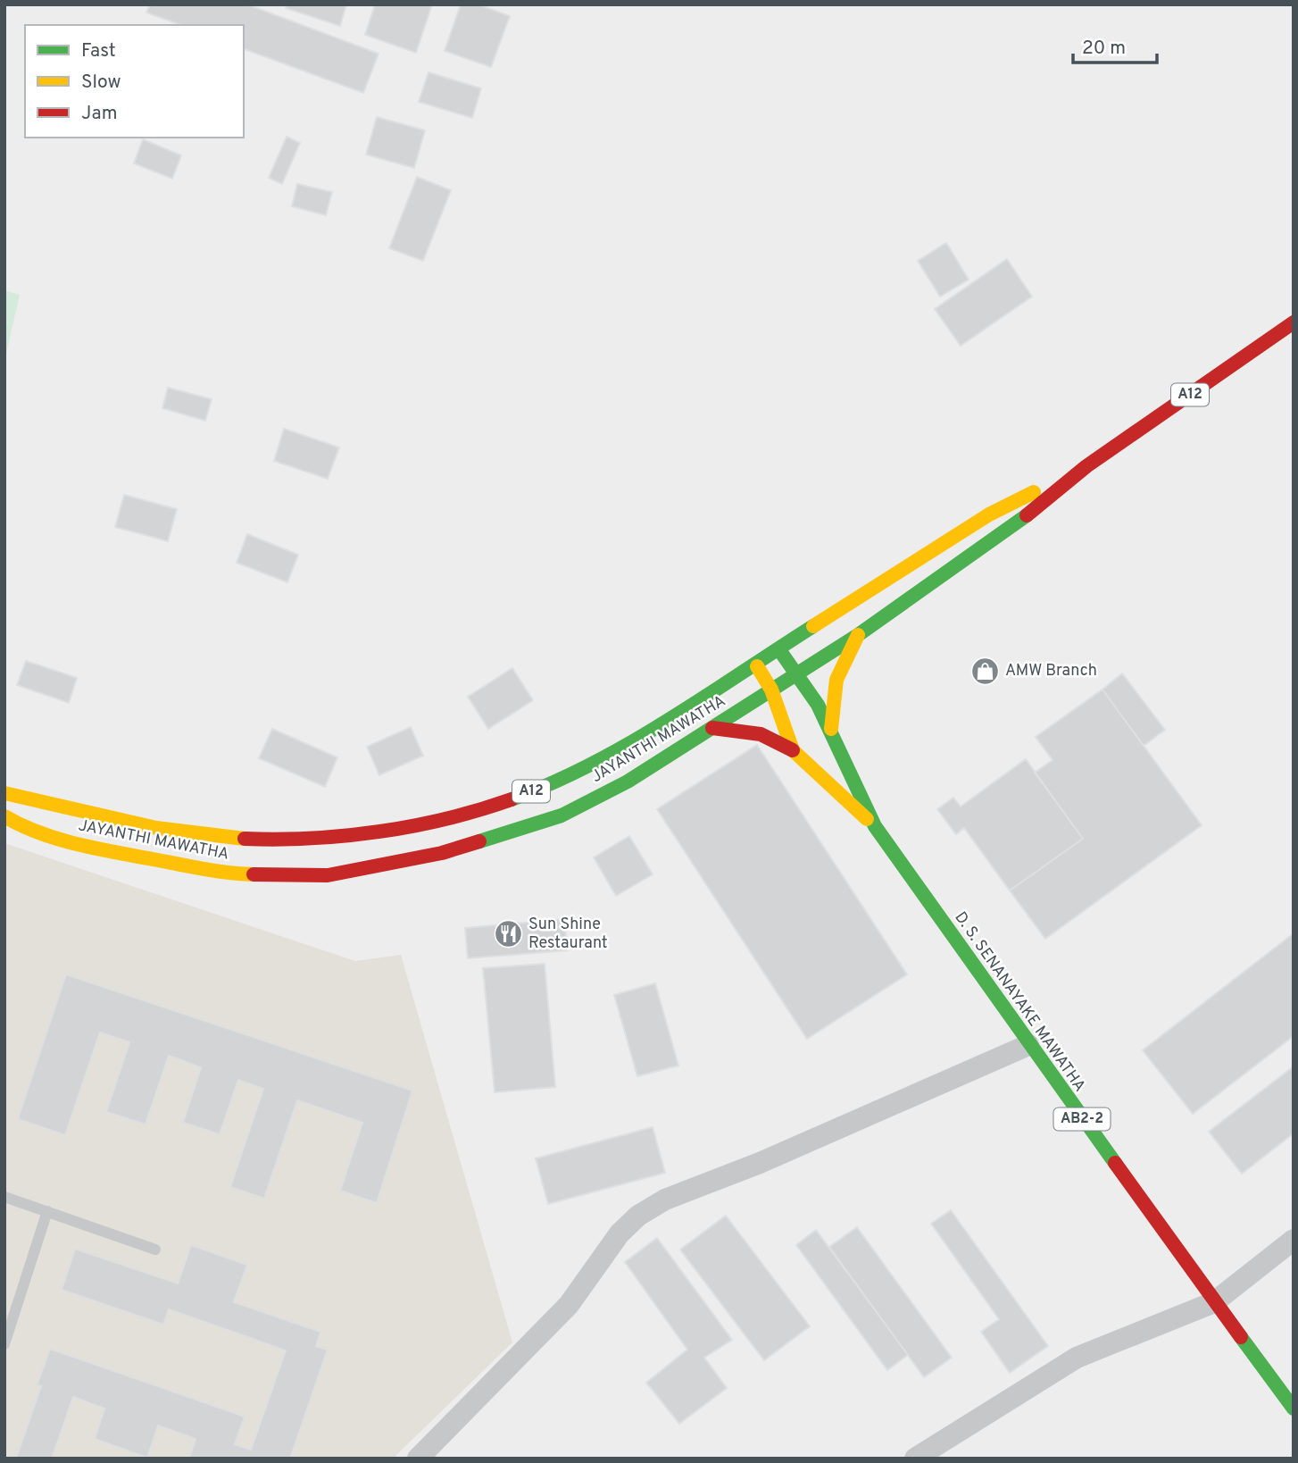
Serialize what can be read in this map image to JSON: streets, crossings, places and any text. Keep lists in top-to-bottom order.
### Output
{
  "streets": {
    "main road": [
      "A12",
      "JAYANTHI MAWATHA",
      "D. S. SENANAYAKE MAWATHA",
      "AB2-2"
    ]
  },
  "crossings": [
    ["JAYANTHI MAWATHA", "D. S. SENANAYAKE MAWATHA"]
  ],
  "places": {
    "shop": ["AMW Branch"],
    "restaurant": ["Sun Shine Restaurant"]
  },
  "legend": ["Fast", "Slow", "Jam"],
  "scale_bar": "20 m"
}
